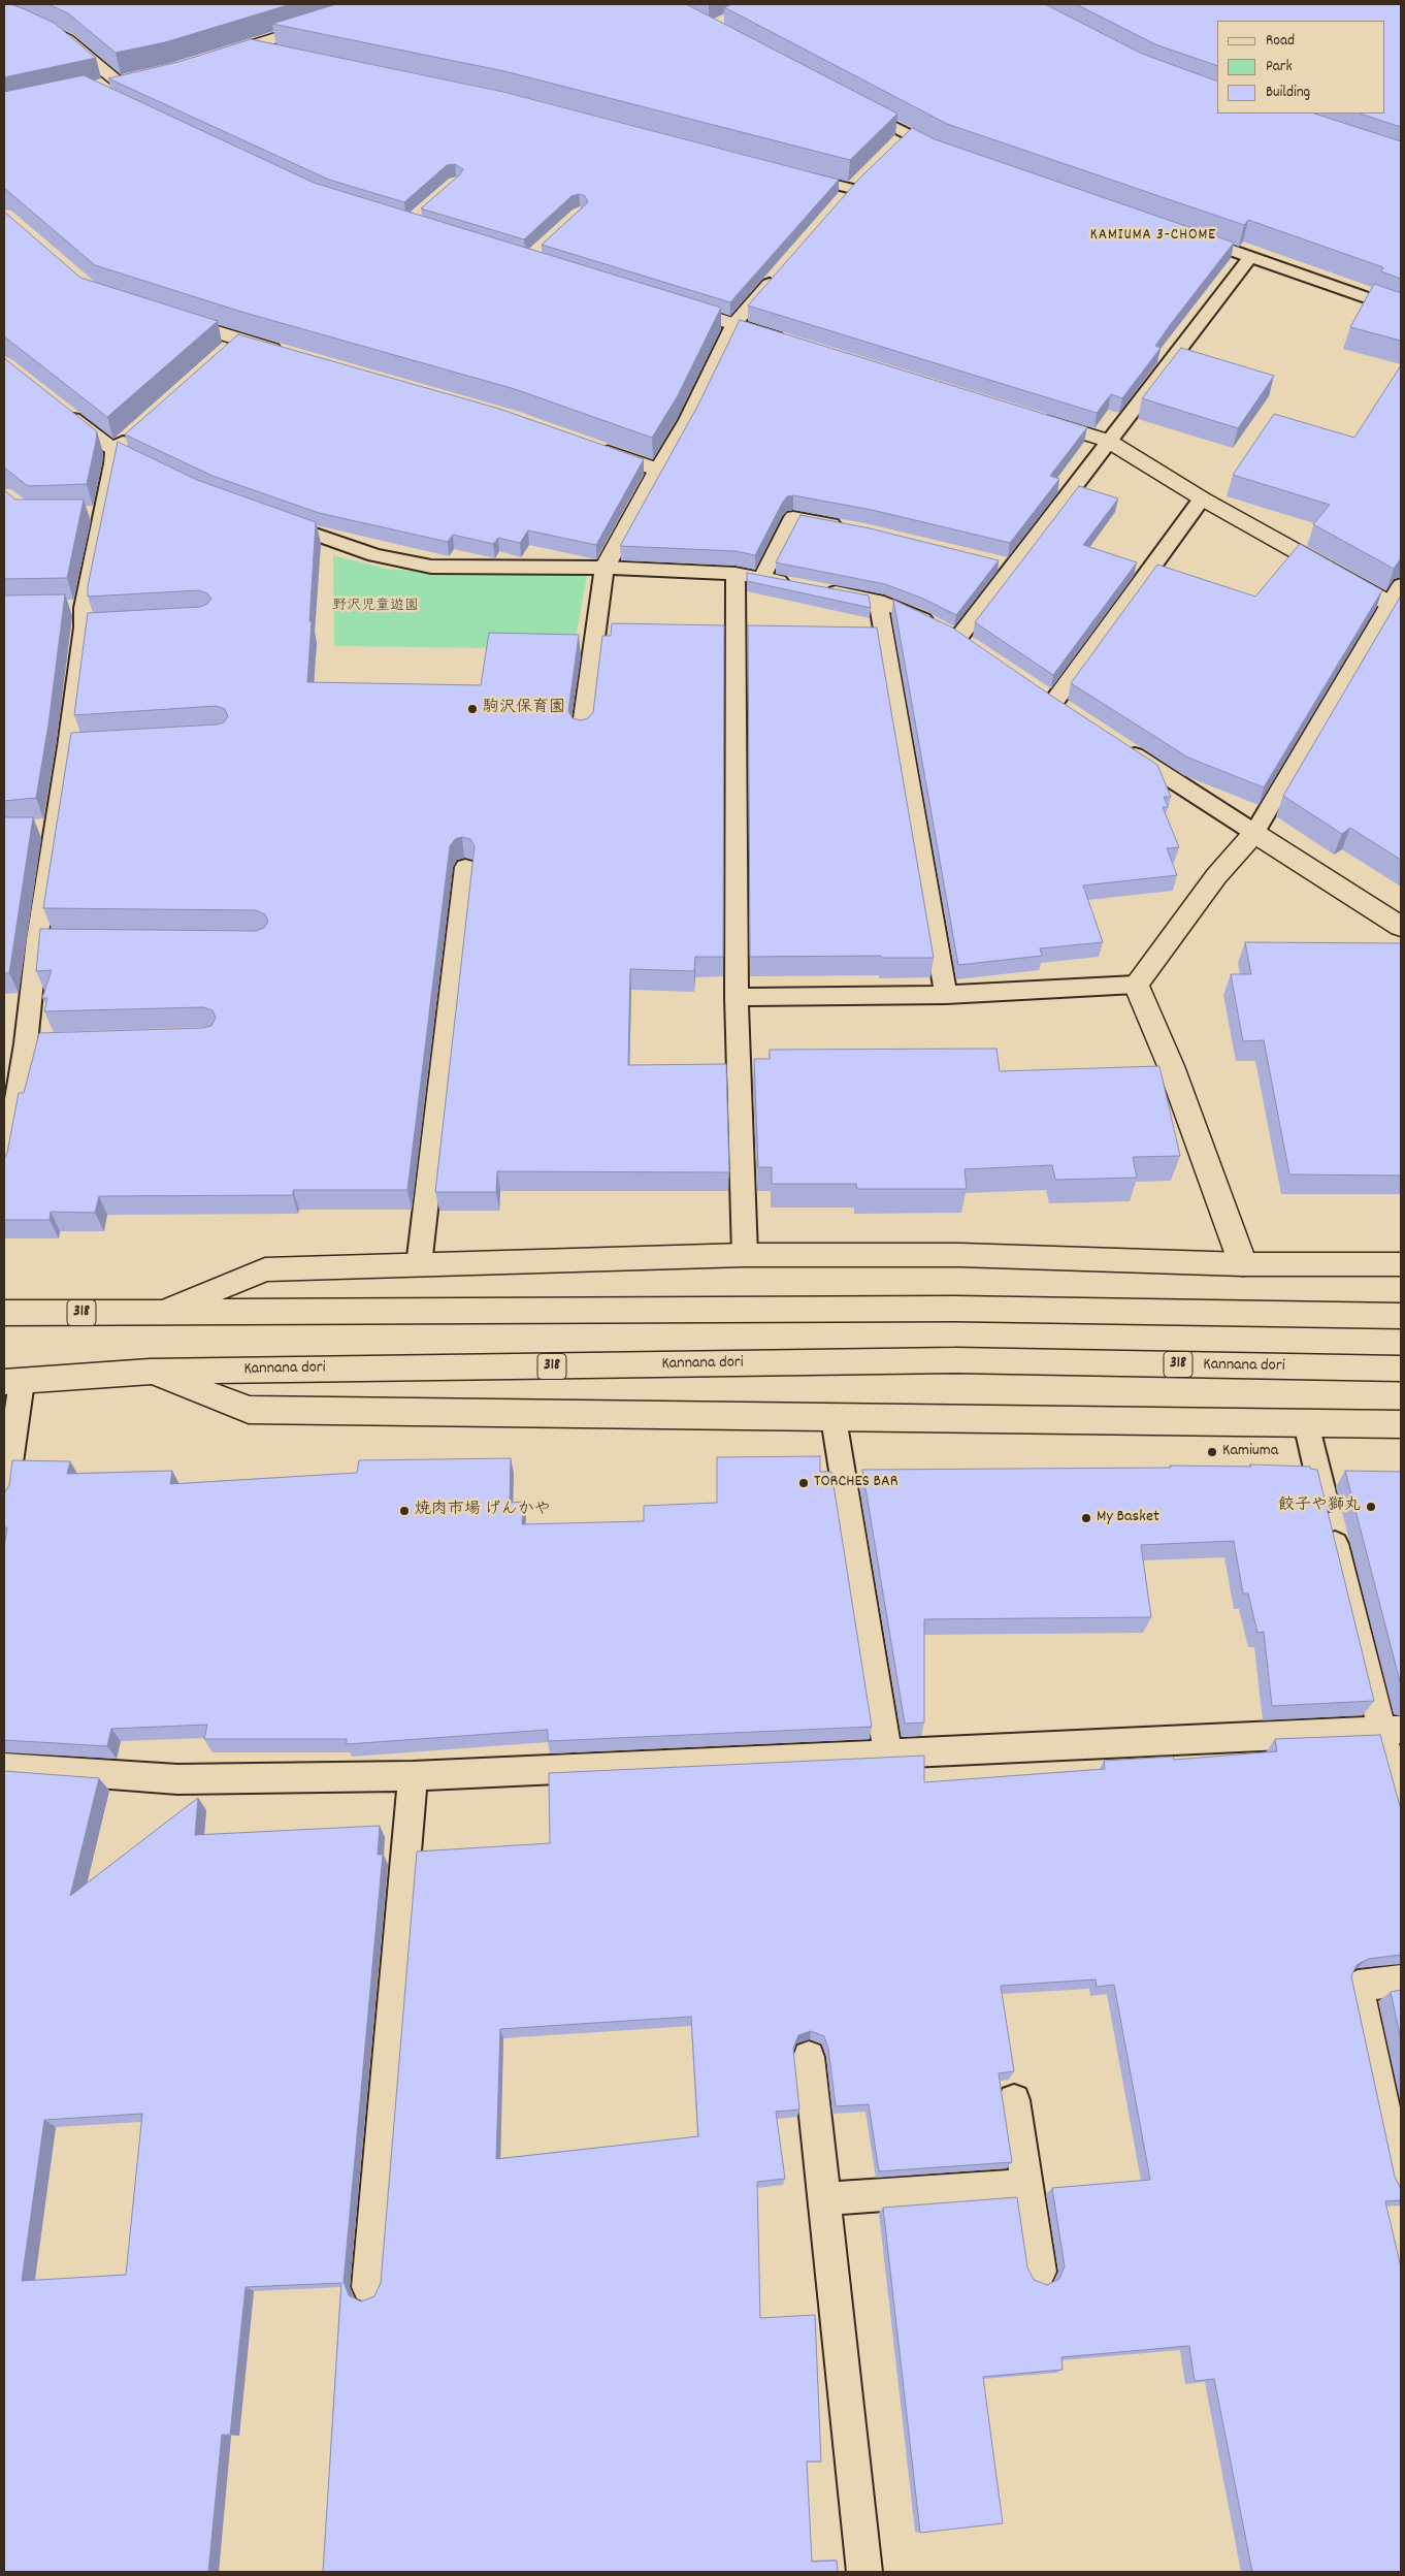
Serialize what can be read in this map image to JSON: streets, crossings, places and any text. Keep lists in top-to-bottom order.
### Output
{
  "streets": {
    "main road": ["318", "Kannana dori"]
  },
  "districts": ["KAMIUMA 3-CHOME"],
  "parks": ["野沢児童遊園"],
  "places": [
    "駒沢保育園",
    "Kamiuma",
    "TORCHES BAR",
    "餃子や獅丸",
    "焼肉市場 げんかや",
    "My Basket"
  ],
  "legend": ["Road", "Park", "Building"]
}
